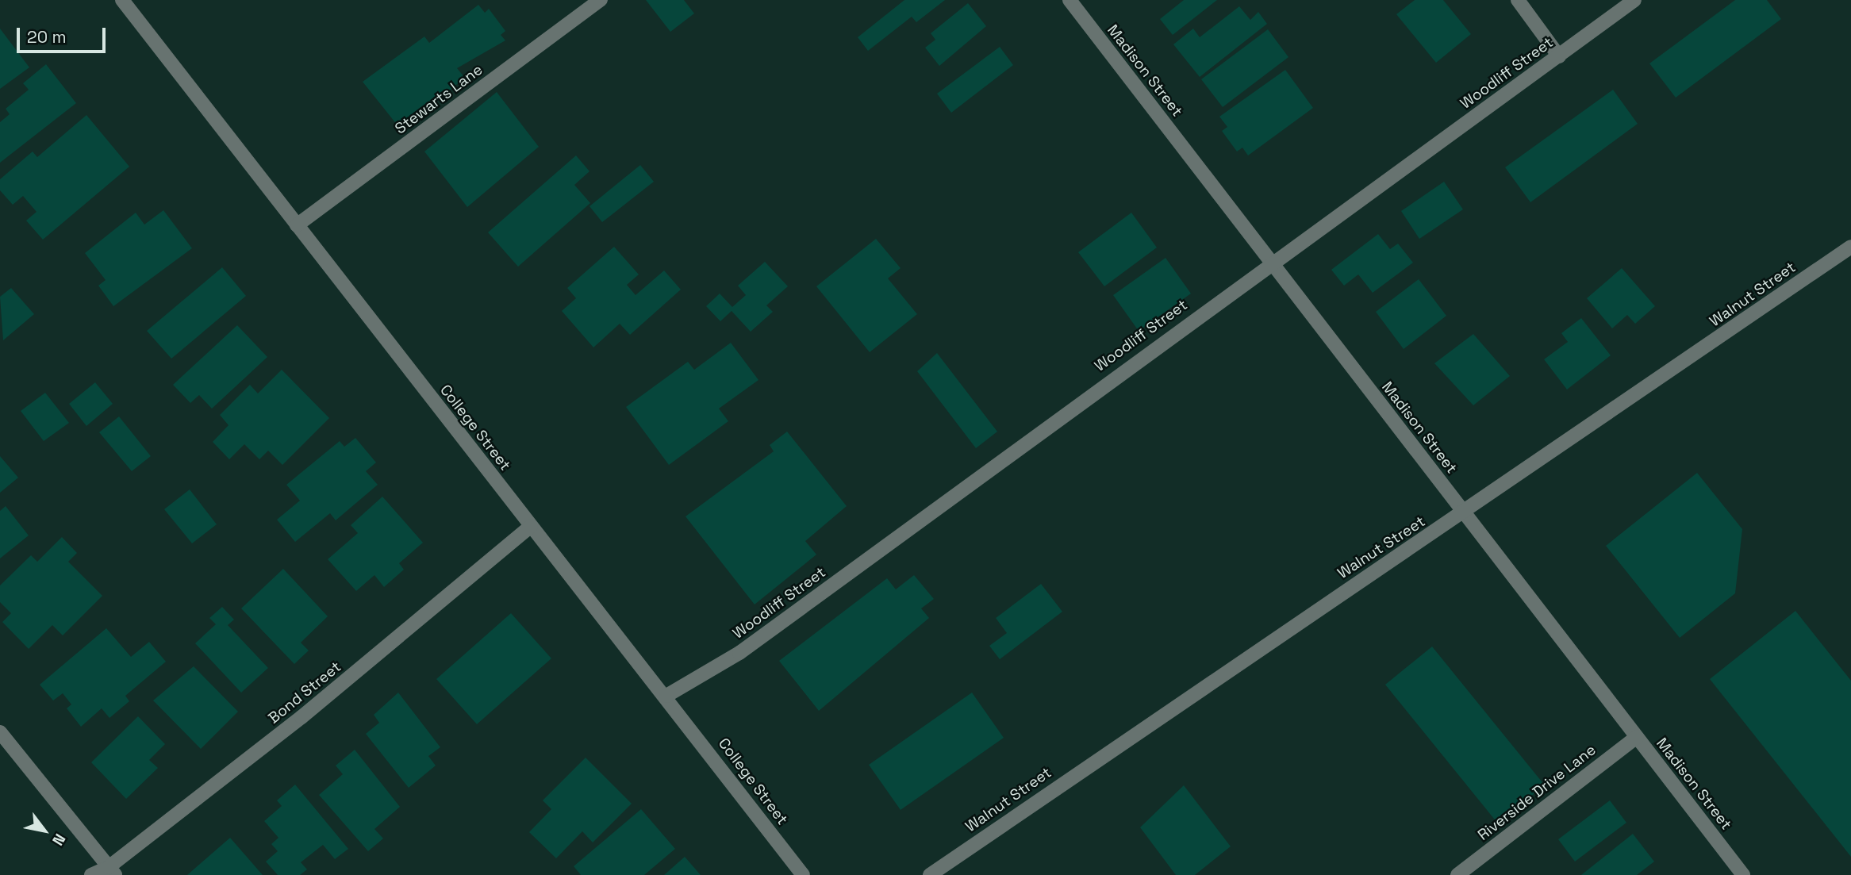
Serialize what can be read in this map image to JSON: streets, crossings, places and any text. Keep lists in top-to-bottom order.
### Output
{
  "streets": {
    "street": [
      "Madison Street",
      "Woodliff Street",
      "Stewarts Lane",
      "Walnut Street",
      "College Street",
      "Bond Street",
      "Riverside Drive Lane"
    ]
  },
  "crossings": [
    ["Madison Street", "Woodliff Street"],
    ["Madison Street", "Walnut Street"],
    ["Madison Street", "Riverside Drive Lane"],
    ["Woodliff Street", "College Street"],
    ["Stewarts Lane", "College Street"],
    ["College Street", "Bond Street"]
  ],
  "scale_bar": "20 m",
  "north": "bottom right"
}
